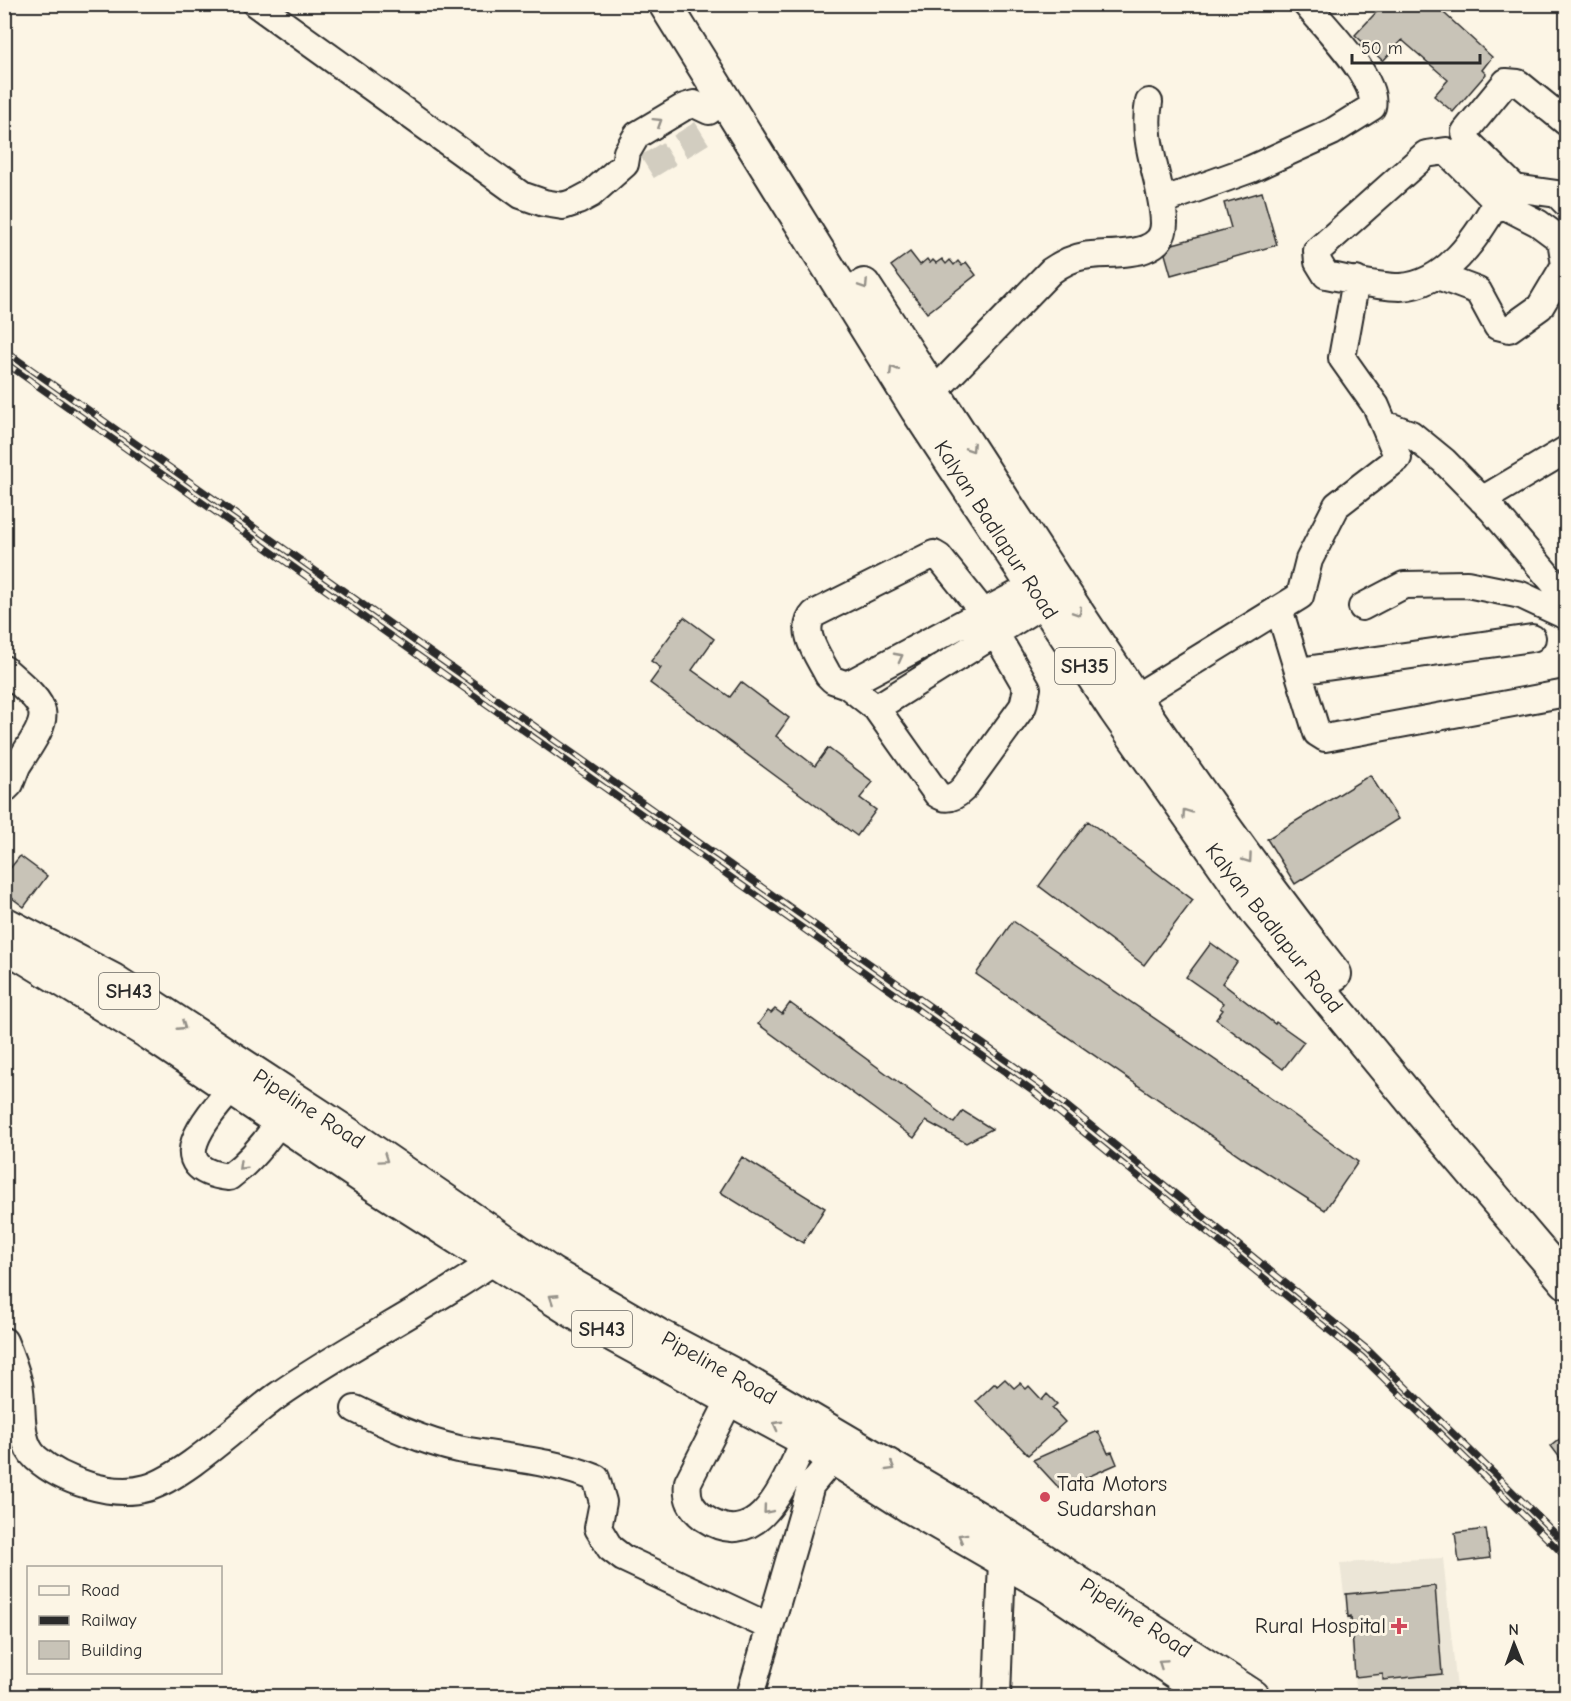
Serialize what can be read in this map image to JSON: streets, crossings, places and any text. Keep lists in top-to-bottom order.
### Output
{
  "streets": {
    "main road": [
      "Kalyan Badlapur Road",
      "SH35",
      "SH43",
      "Pipeline Road"
    ]
  },
  "places": {
    "other": ["Tata Motors Sudarshan"],
    "health": ["Rural Hospital"]
  },
  "legend": ["Road", "Railway", "Building"],
  "scale_bar": "50 m",
  "north": "top"
}
